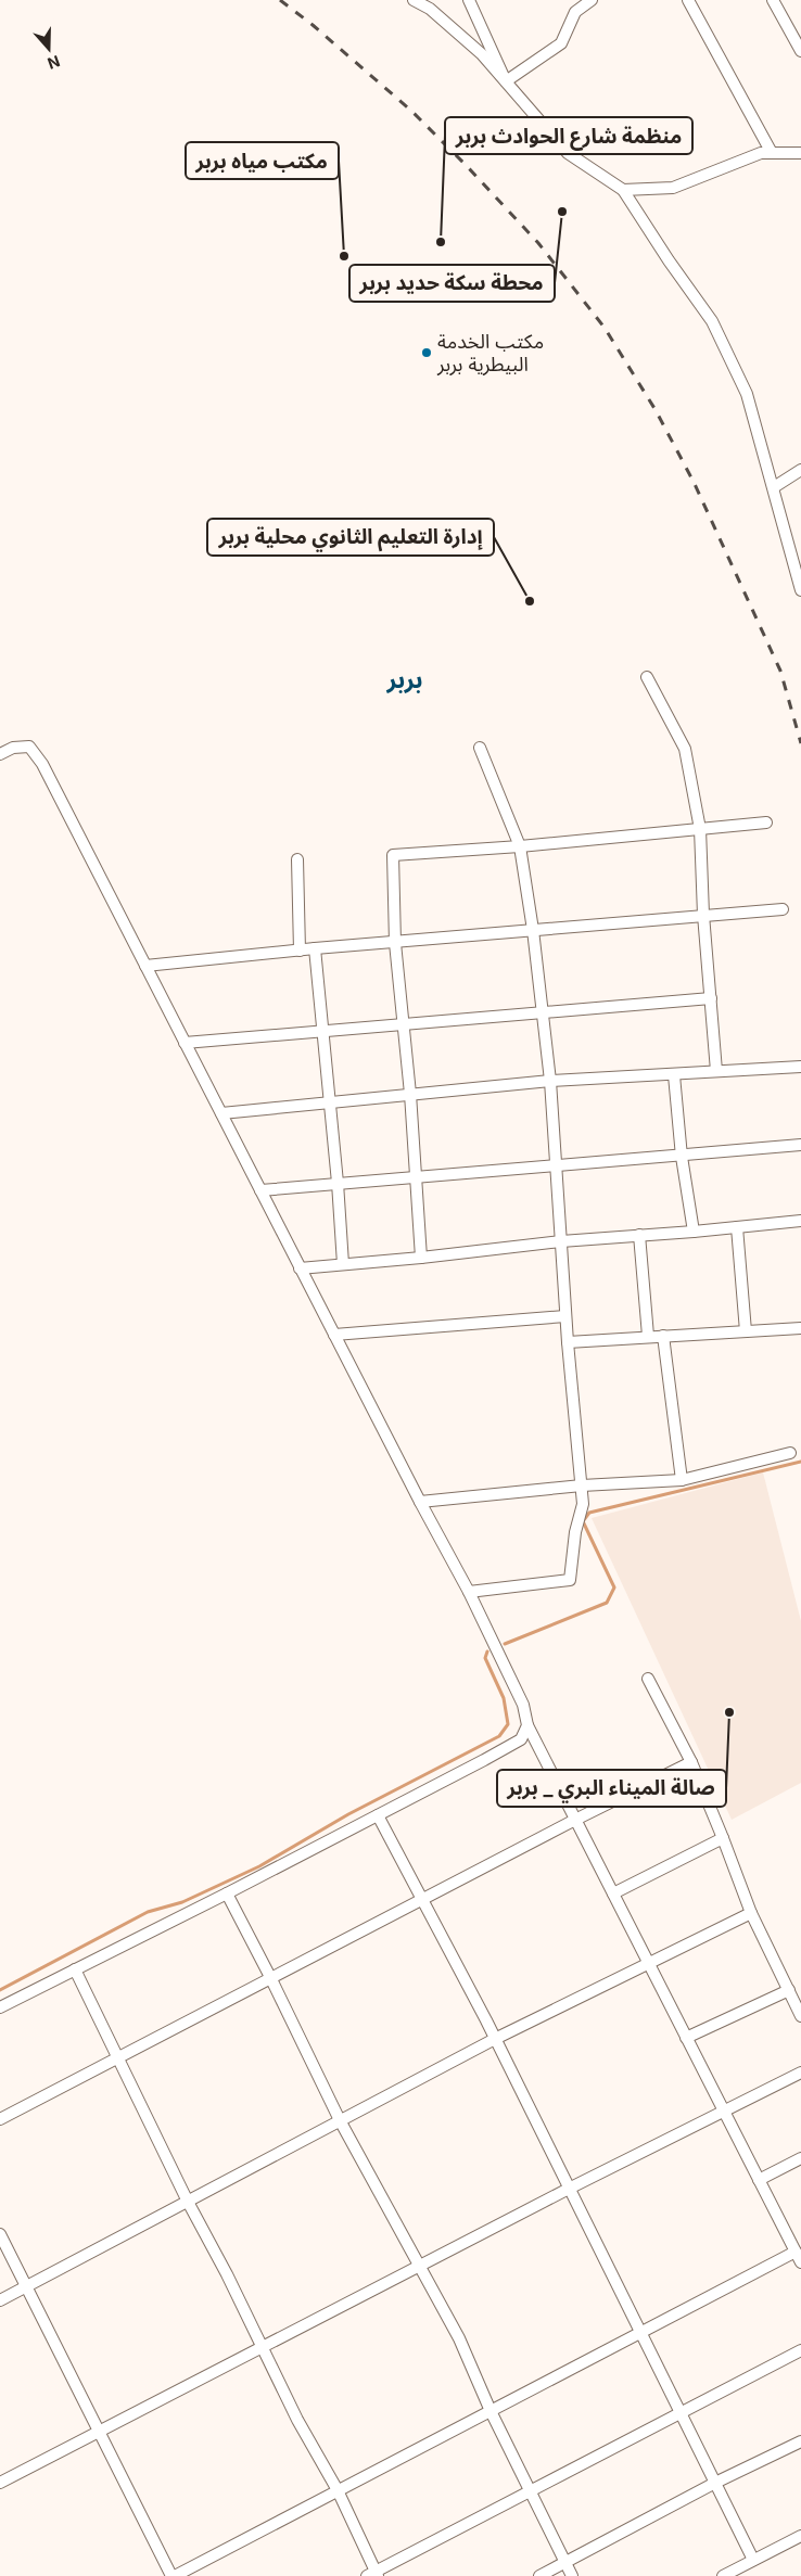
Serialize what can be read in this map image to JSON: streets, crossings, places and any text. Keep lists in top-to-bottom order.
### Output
{
  "districts": ["بربر"],
  "places": [
    "محطة سكة حديد بربر",
    "منظمة شارع الحوادث بربر",
    "مكتب مياه بربر",
    "مكتب الخدمة البيطرية بربر",
    "إدارة التعليم الثانوي محلية بربر",
    "صالة الميناء البري _ بربر"
  ],
  "north": "bottom"
}
